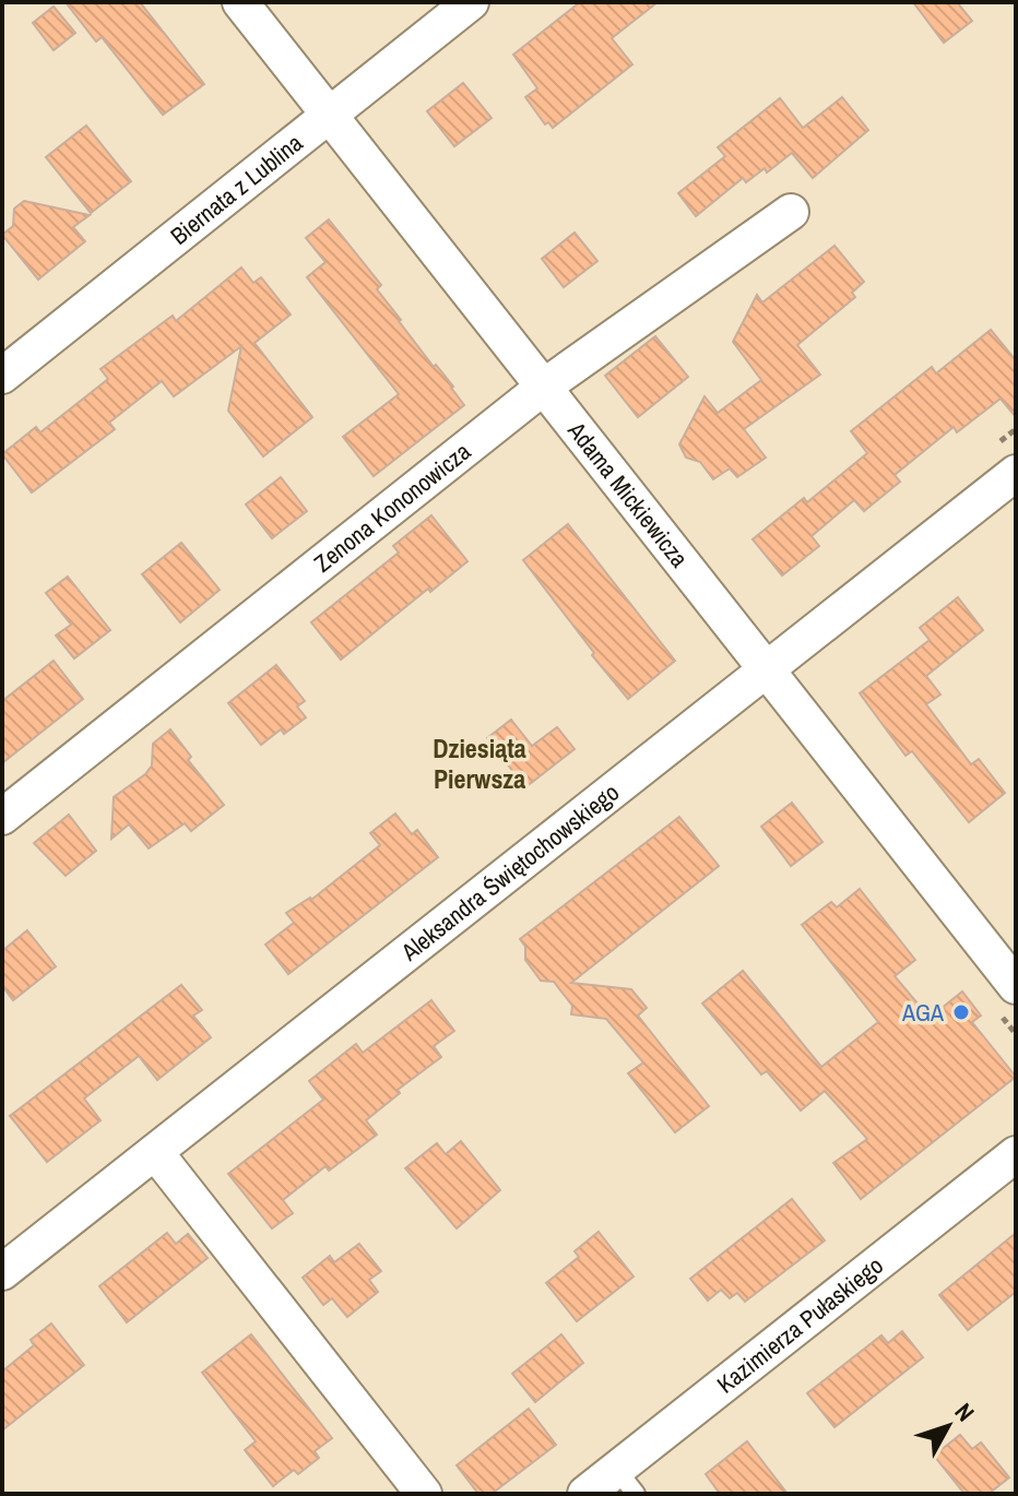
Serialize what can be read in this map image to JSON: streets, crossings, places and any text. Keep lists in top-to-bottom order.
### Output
{
  "streets": {
    "street": [
      "Biernata z Lublina",
      "Adama Mickiewicza",
      "Zenona Kononowicza",
      "Aleksandra Świętochowskiego",
      "Kazimierza Pułaskiego"
    ]
  },
  "crossings": [
    ["Biernata z Lublina", "Adama Mickiewicza"],
    ["Adama Mickiewicza", "Zenona Kononowicza"],
    ["Adama Mickiewicza", "Aleksandra Świętochowskiego"]
  ],
  "districts": ["Dziesiąta Pierwsza"],
  "places": ["AGA"],
  "north": "top right"
}
